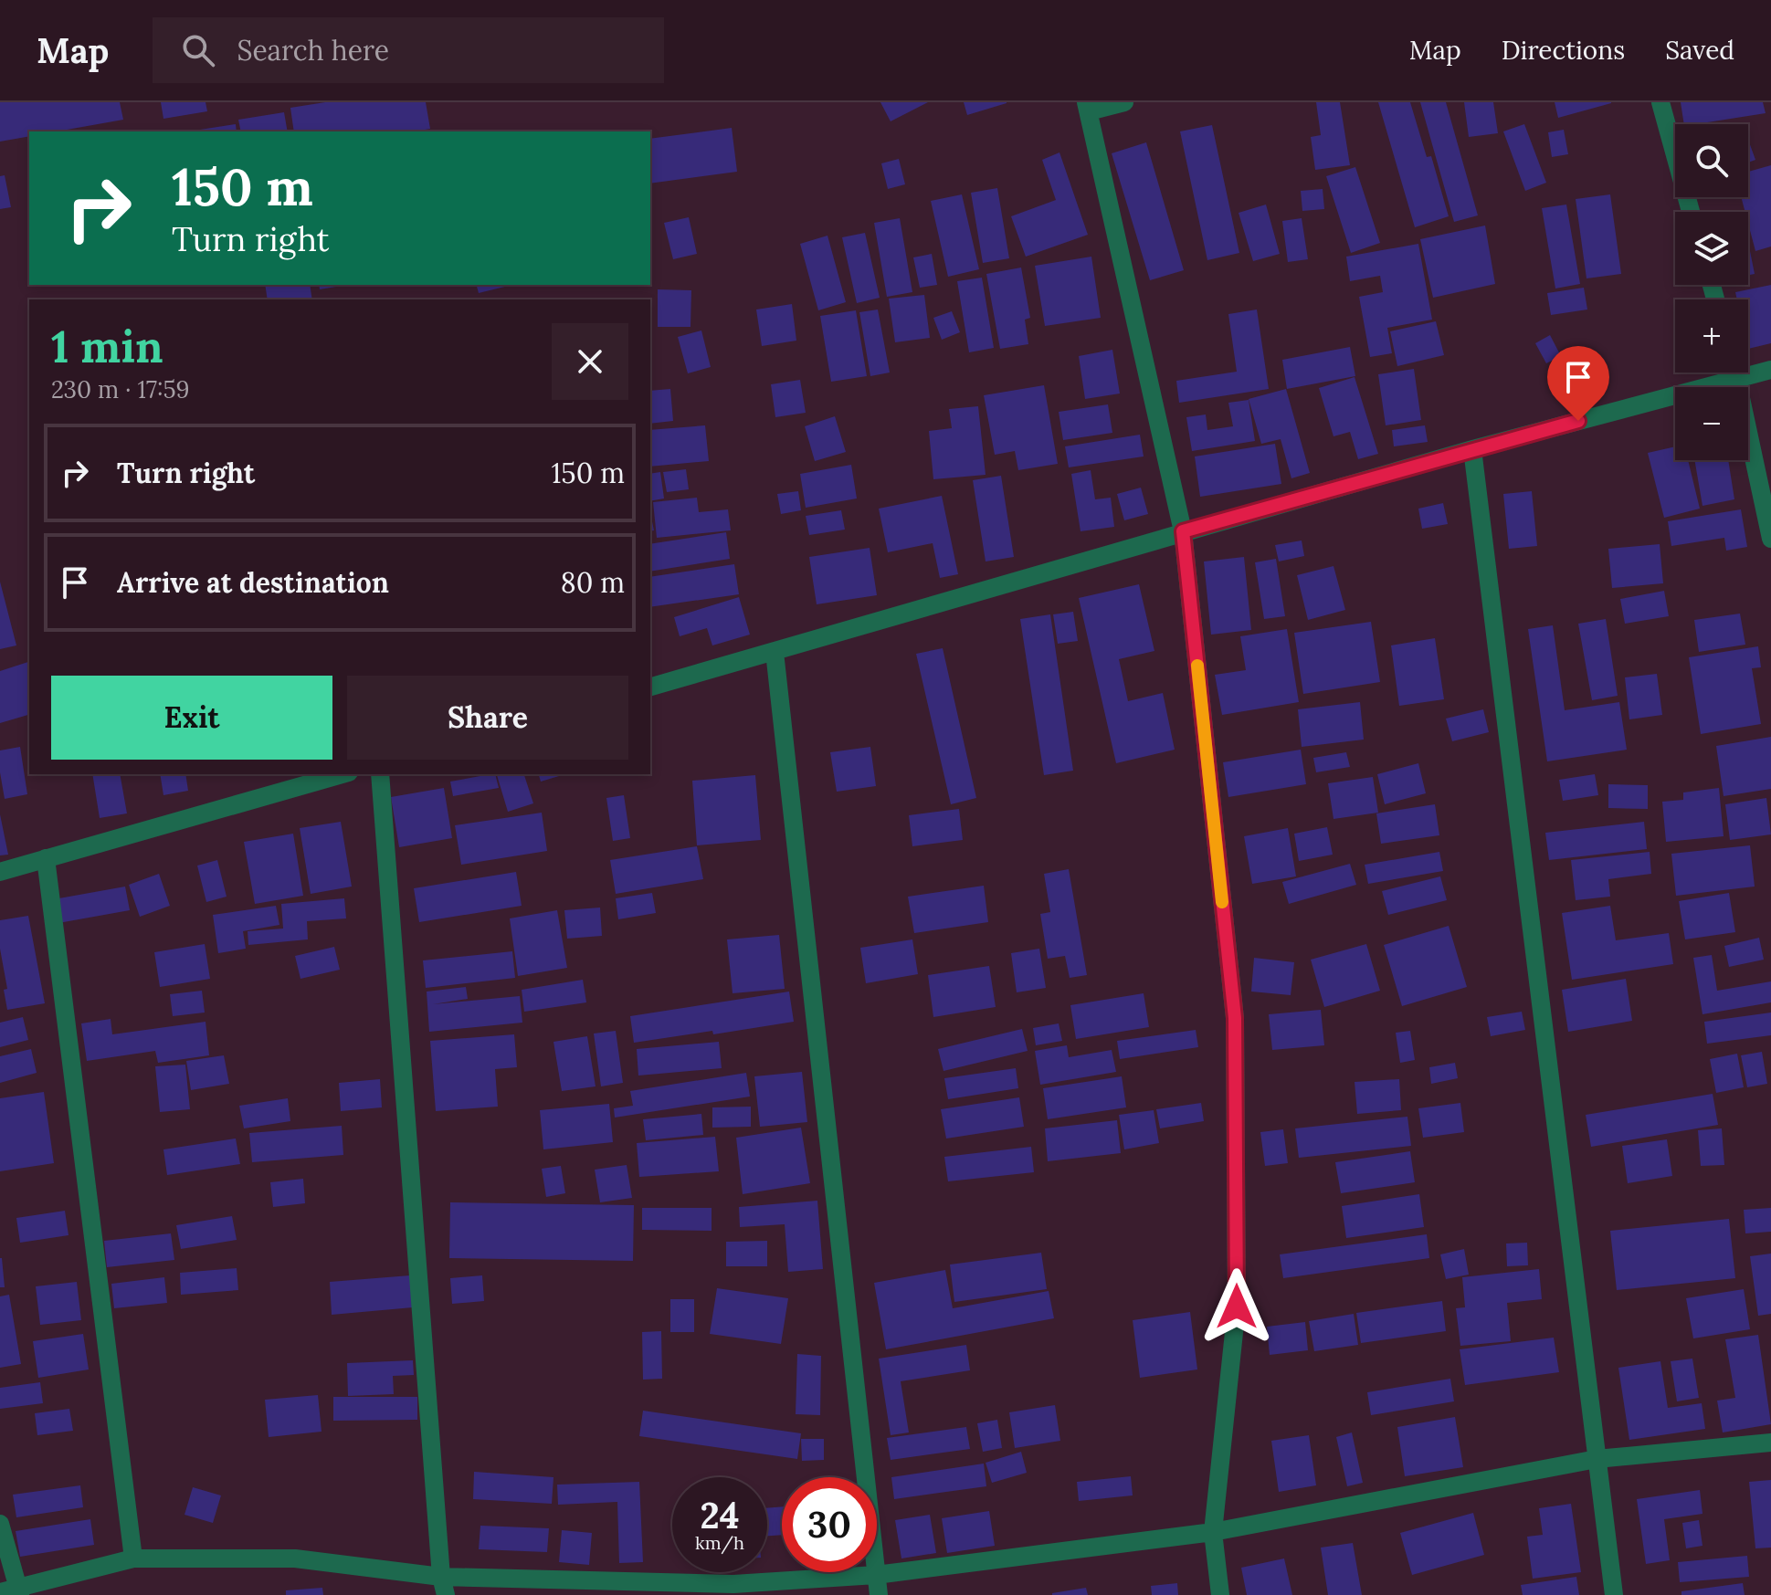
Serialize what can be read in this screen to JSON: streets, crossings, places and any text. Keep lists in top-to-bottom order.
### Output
{
  "page": {
    "header": "Map",
    "search": "Search here",
    "nav": ["Map", "Directions", "Saved"],
    "map_buttons": ["+", "−"],
    "turn": ["150 m", "Turn right"],
    "heading": ["1 min", "230 m · 17:59"],
    "list": [
      {
        "name": "Turn right",
        "value": "150 m"
      },
      {
        "name": "Arrive at destination",
        "value": "80 m"
      }
    ],
    "buttons": ["Exit", "Share"],
    "speed": "24 km/h",
    "limit": "30"
  }
}
